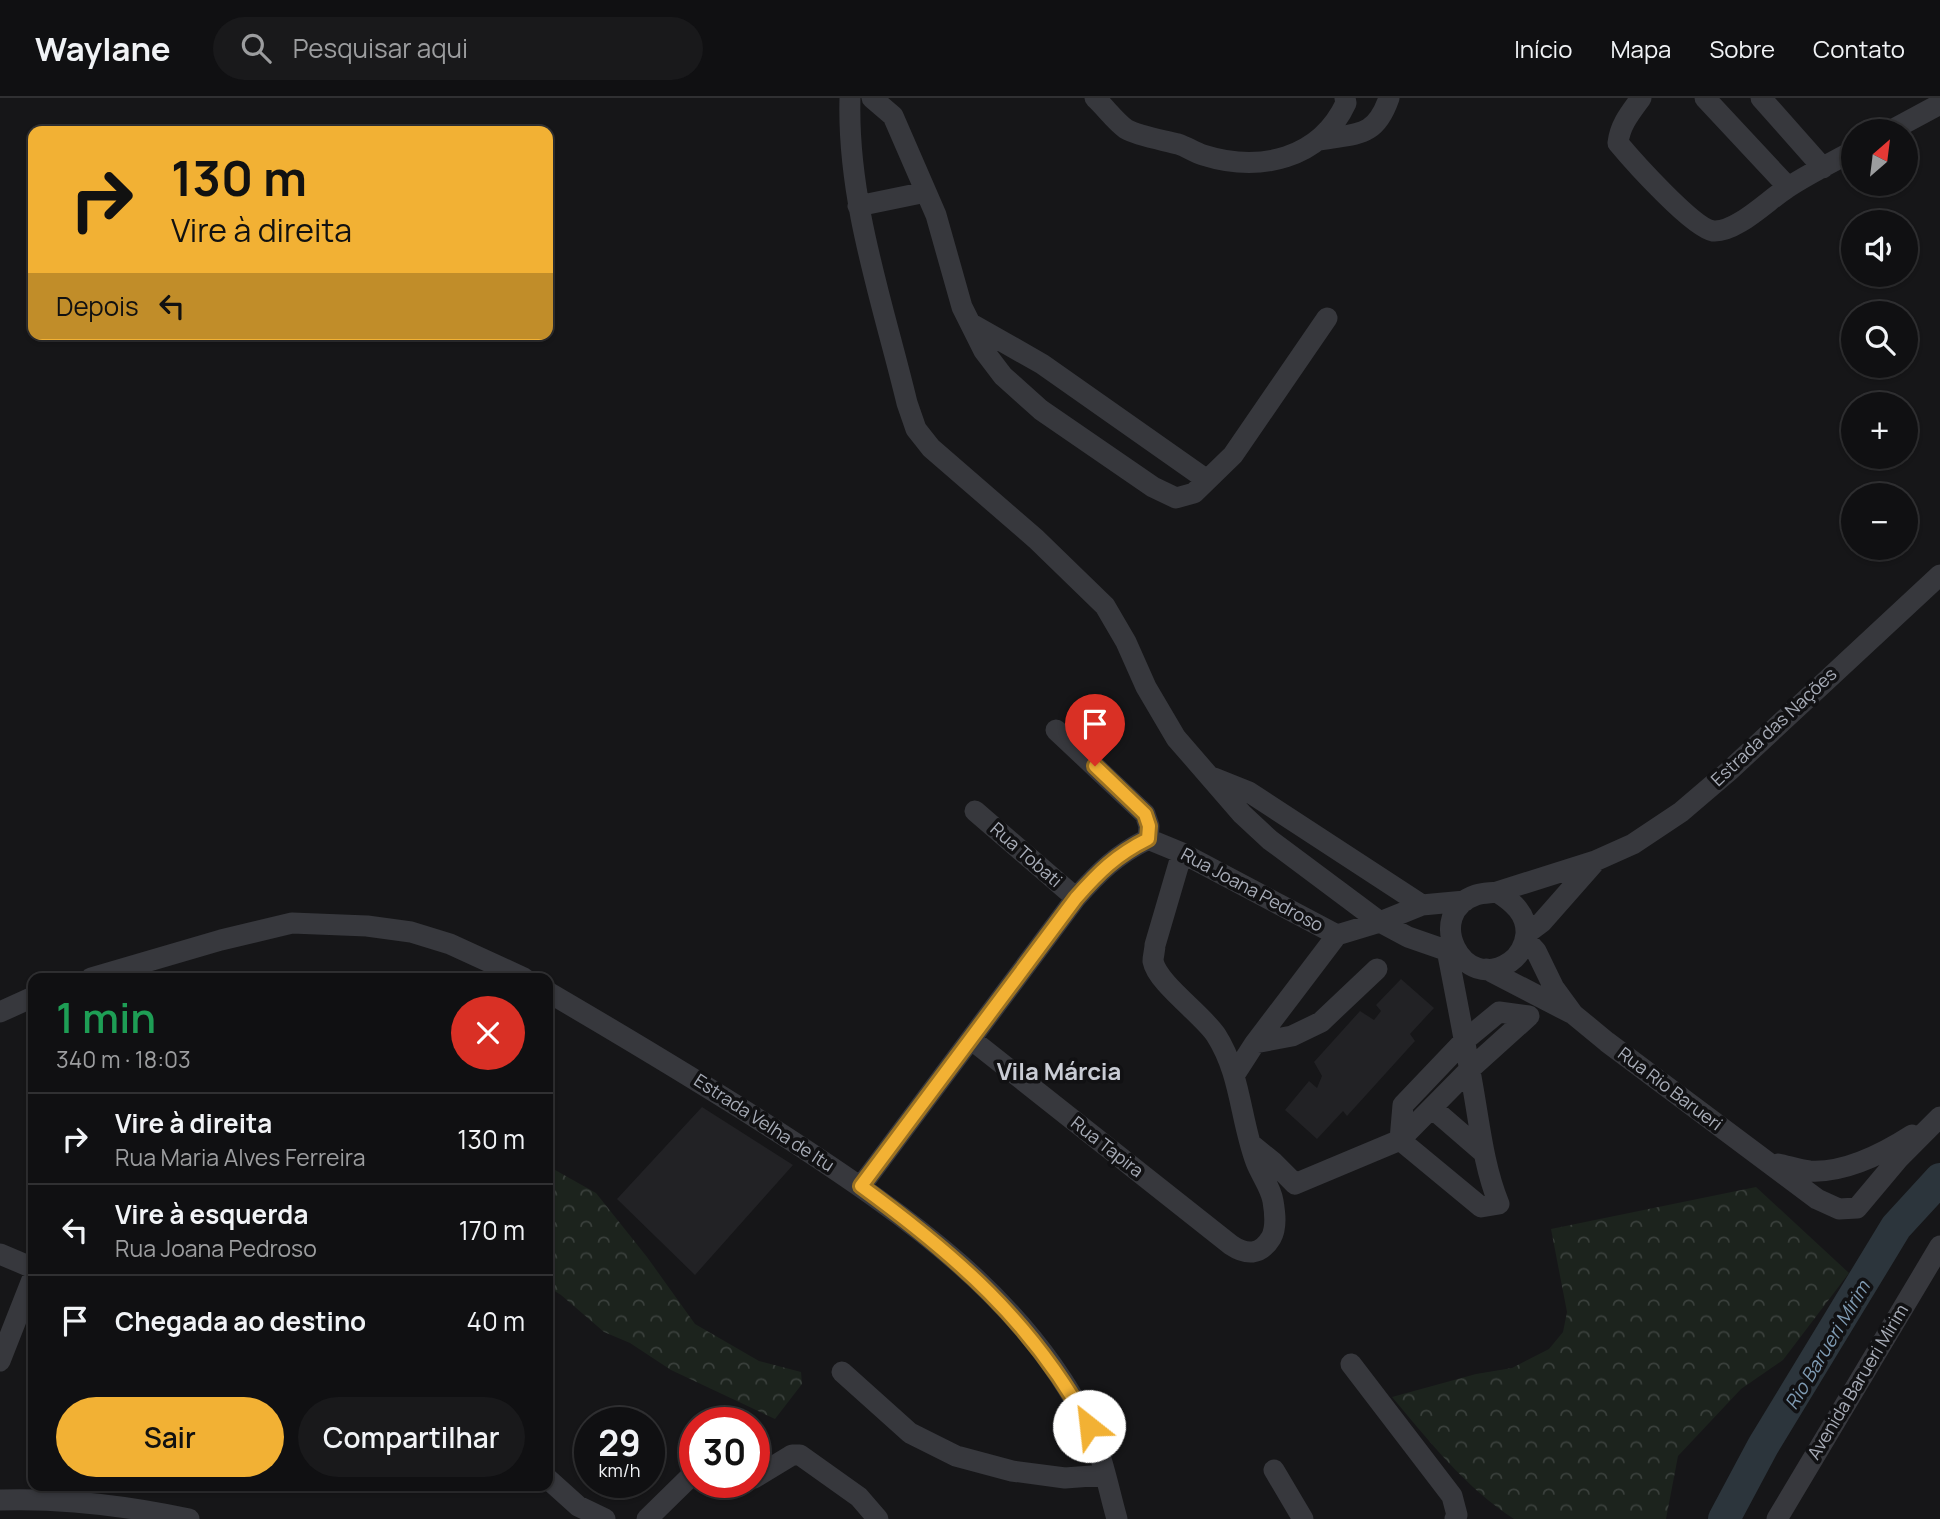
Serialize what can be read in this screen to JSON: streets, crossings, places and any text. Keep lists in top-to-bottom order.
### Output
{
  "streets": {
    "street": [
      "Estrada das Nações",
      "Rua Tobati",
      "Rua Joana Pedroso",
      "Rua Rio Barueri",
      "Estrada Velha de Itu",
      "Rua Tapira",
      "Avenida Barueri Mirim"
    ]
  },
  "crossings": [
    ["Estrada das Nações", "Rua Rio Barueri"]
  ],
  "districts": ["Vila Márcia"],
  "water": ["Rio Barueri Mirim"],
  "north": "top right",
  "page": {
    "header": "Waylane",
    "search": "Pesquisar aqui",
    "nav": [
      "Início",
      "Mapa",
      "Sobre",
      "Contato"
    ],
    "map_buttons": ["+", "−"],
    "turn": ["130 m", "Vire à direita"],
    "then": "Depois",
    "heading": ["1 min", "340 m · 18:03"],
    "list": [
      {
        "name": "Vire à direita",
        "note": "Rua Maria Alves Ferreira",
        "value": "130 m"
      },
      {
        "name": "Vire à esquerda",
        "note": "Rua Joana Pedroso",
        "value": "170 m"
      },
      {
        "name": "Chegada ao destino",
        "value": "40 m"
      }
    ],
    "buttons": ["Sair", "Compartilhar"],
    "speed": "29 km/h",
    "limit": "30"
  }
}
